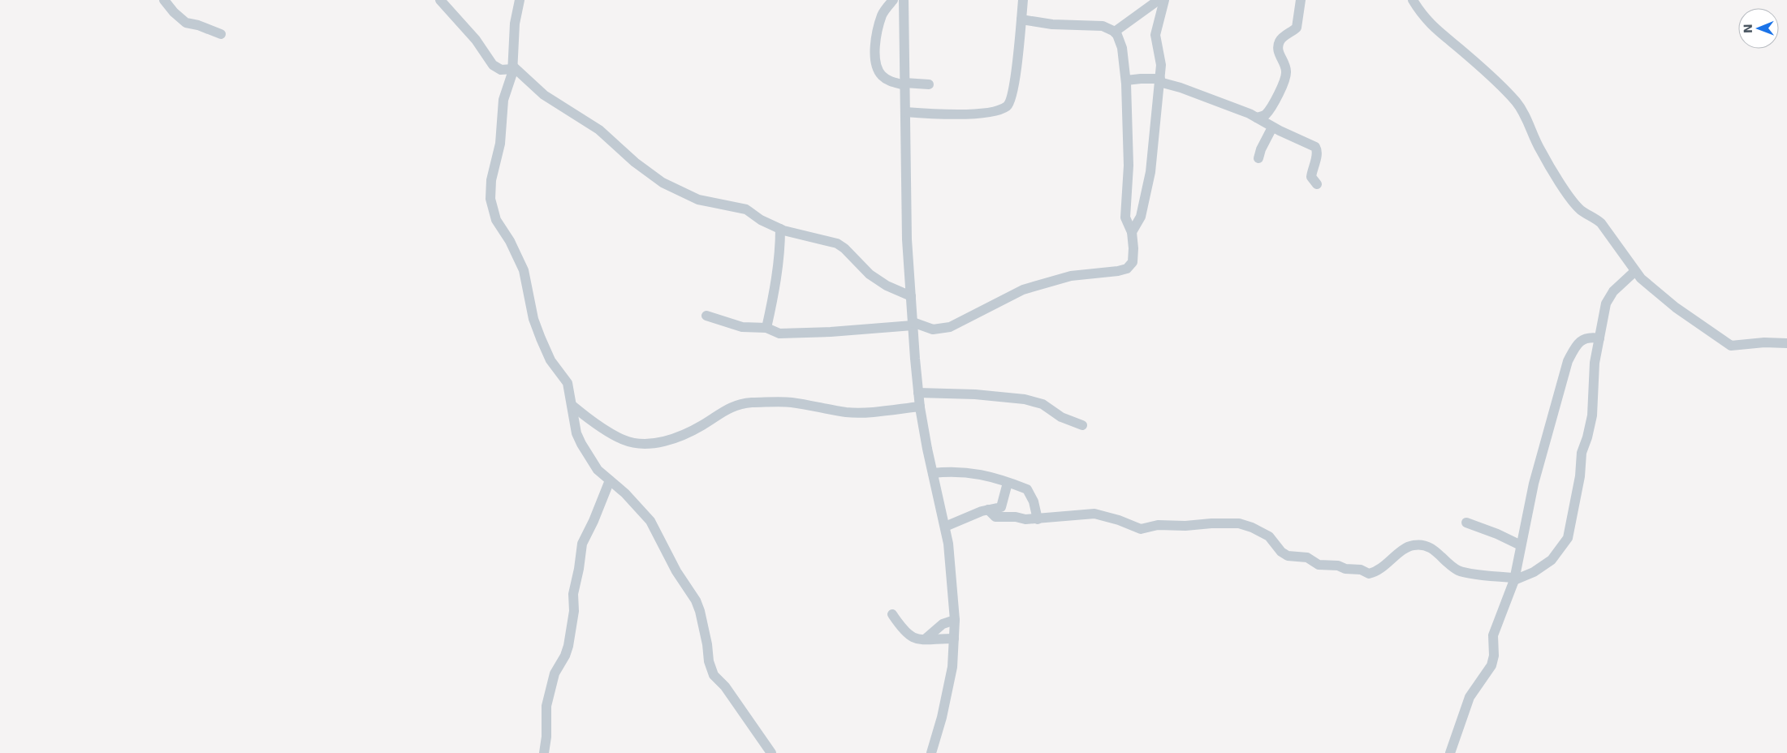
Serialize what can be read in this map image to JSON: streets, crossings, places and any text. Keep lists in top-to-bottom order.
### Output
{
  "north": "left"
}
